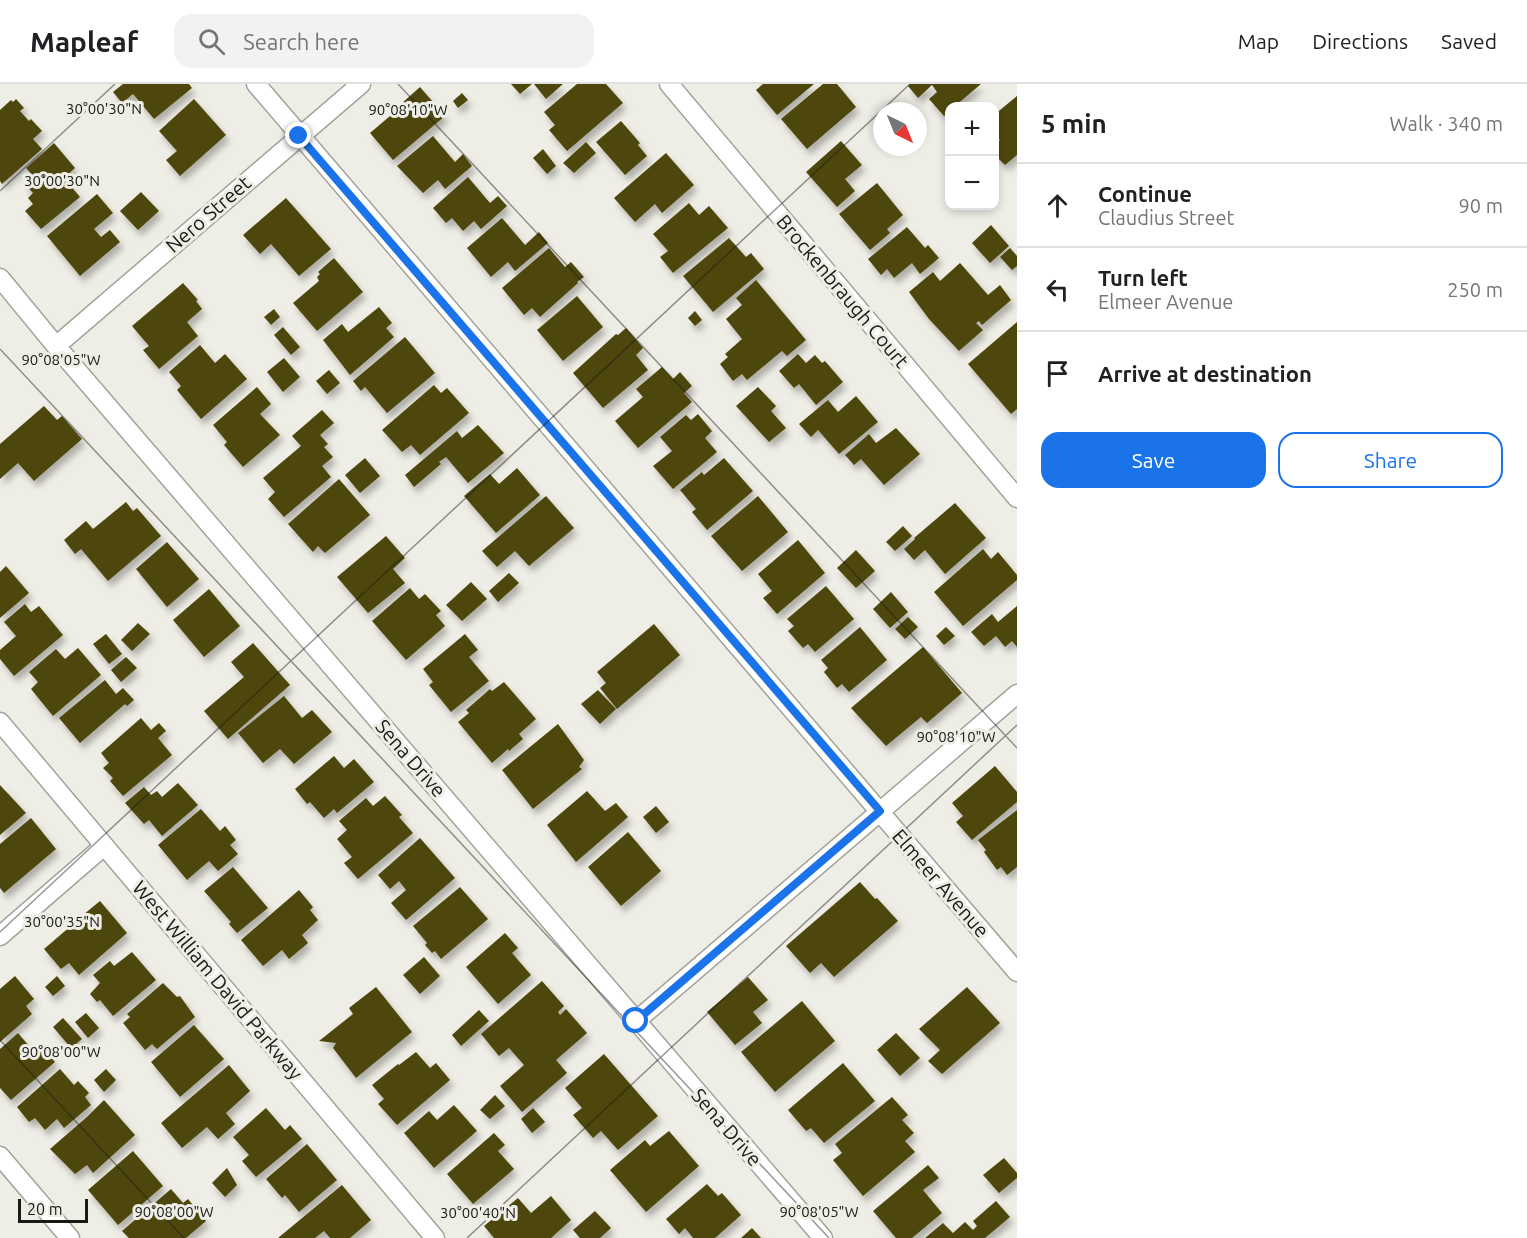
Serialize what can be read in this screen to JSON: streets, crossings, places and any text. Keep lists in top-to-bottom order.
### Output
{
  "streets": {
    "street": [
      "Nero Street",
      "Brockenbraugh Court",
      "Sena Drive",
      "Elmeer Avenue",
      "West William David Parkway"
    ]
  },
  "crossings": [
    ["Nero Street", "Sena Drive"],
    ["Nero Street", "Elmeer Avenue"]
  ],
  "scale_bar": "20 m",
  "north": "bottom right",
  "page": {
    "header": "Mapleaf",
    "search": "Search here",
    "nav": ["Map", "Directions", "Saved"],
    "heading": ["5 min", "Walk · 340 m"],
    "map_buttons": ["+", "−"],
    "list": [
      ["Continue", "Claudius Street", "90 m"],
      ["Turn left", "Elmeer Avenue", "250 m"],
      "Arrive at destination"
    ],
    "buttons": ["Save", "Share"],
    "scale": "20 m"
  },
  "coordinates": [
    "30°00'30\"N",
    "90°08'10\"W",
    "90°08'05\"W",
    "30°00'35\"N",
    "90°08'00\"W",
    "30°00'40\"N"
  ]
}
